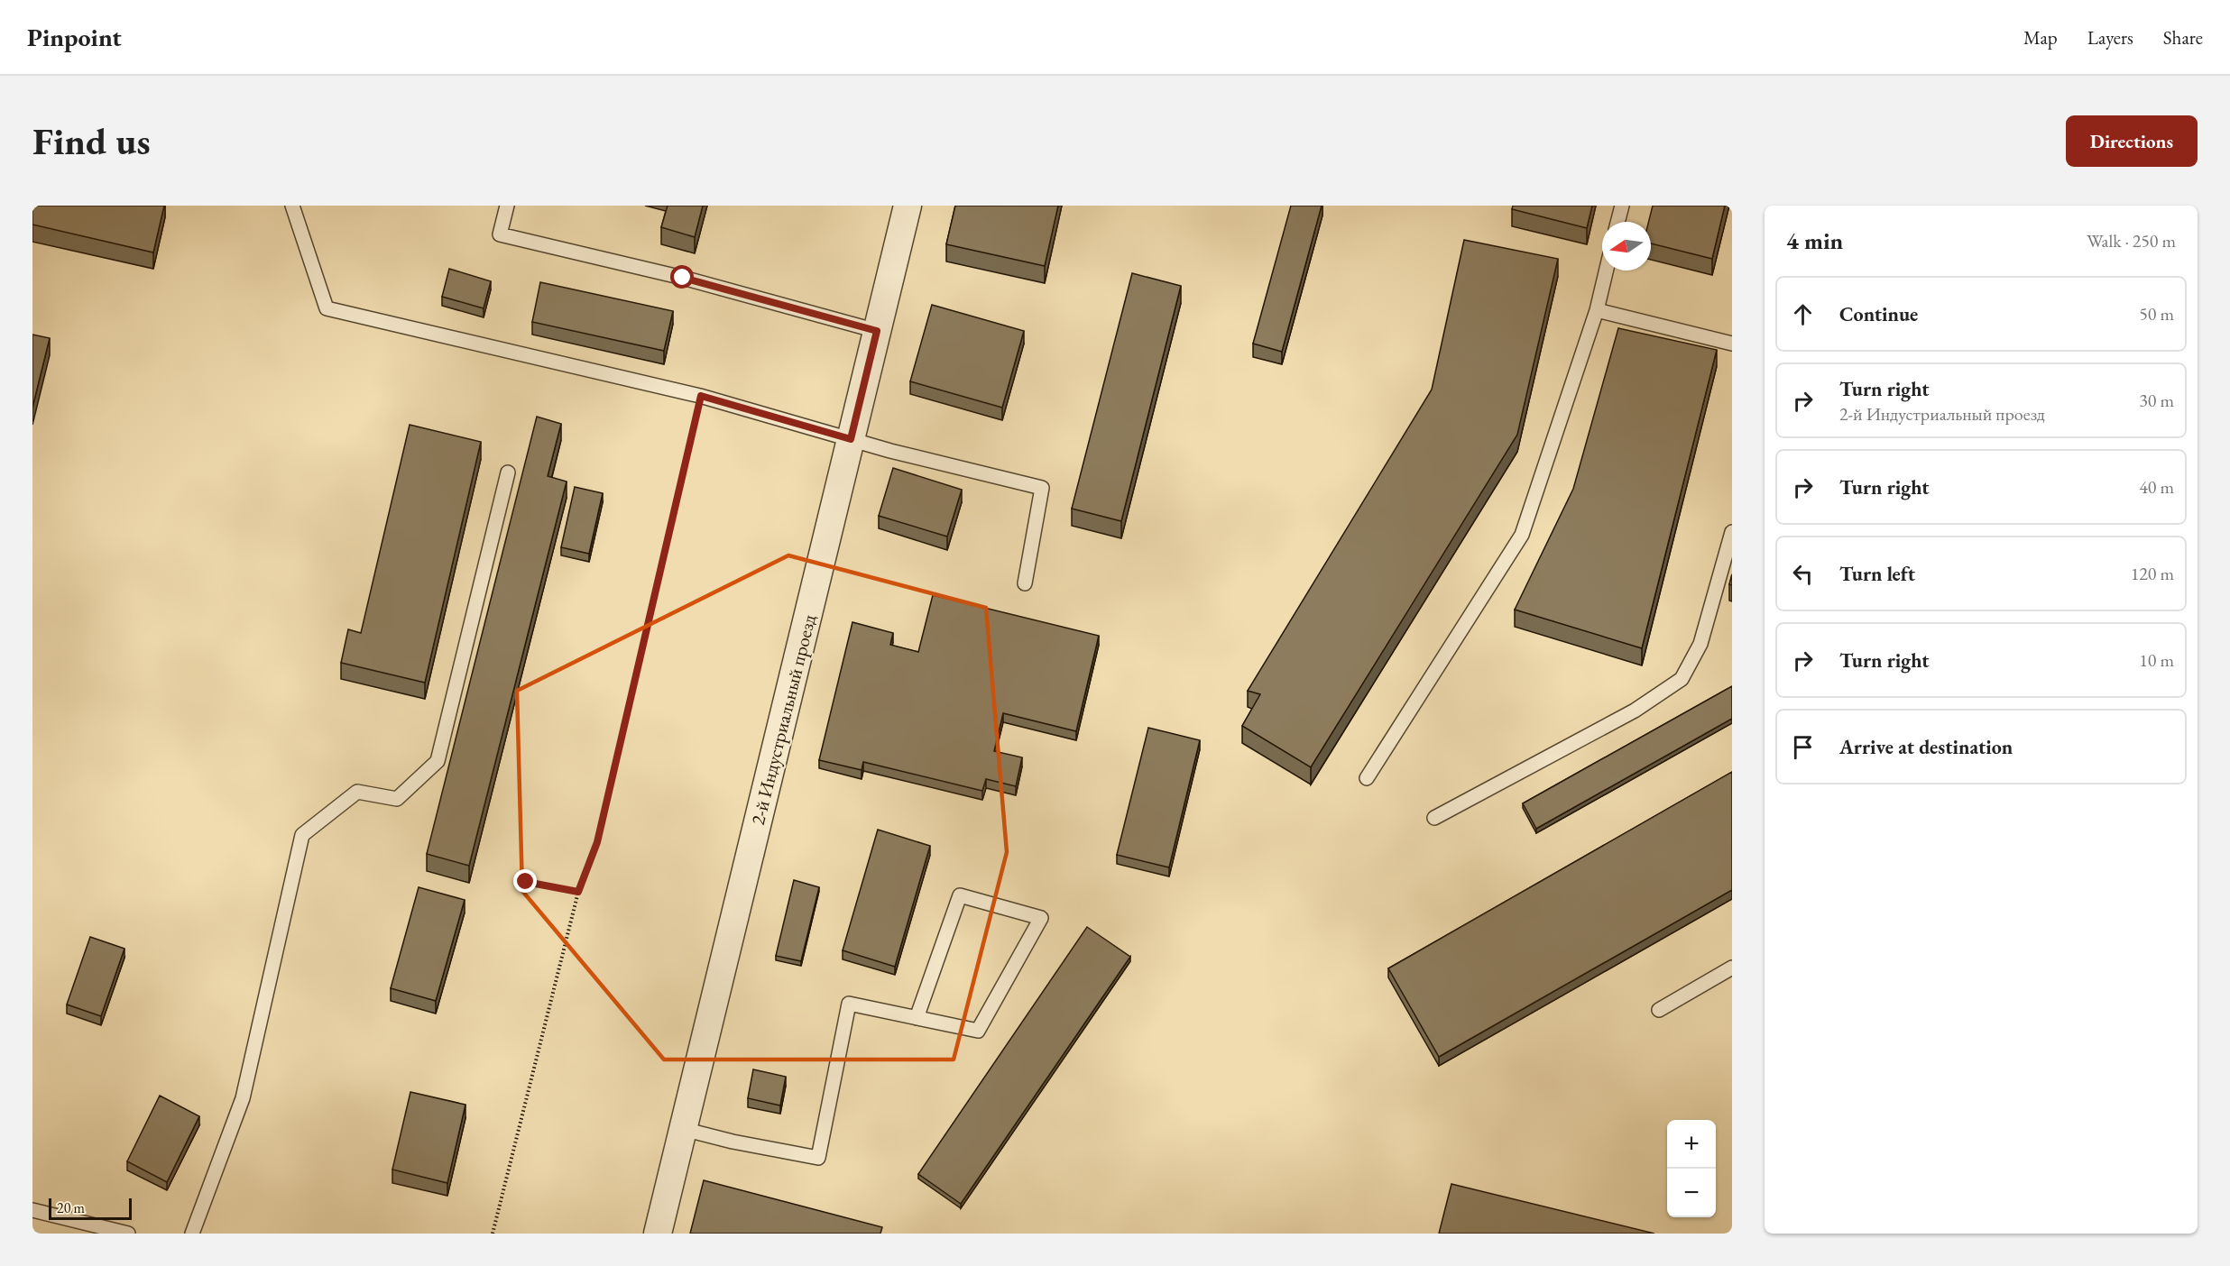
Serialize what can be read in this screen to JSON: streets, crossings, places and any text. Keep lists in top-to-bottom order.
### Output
{
  "streets": {
    "street": ["2-й Индустриальный проезд"]
  },
  "scale_bar": "20 m",
  "north": "left",
  "page": {
    "header": "Pinpoint",
    "nav": ["Map", "Layers", "Share"],
    "buttons": "Directions",
    "title": "Find us",
    "heading": ["4 min", "Walk · 250 m"],
    "list": [
      ["Continue", "50 m"],
      ["Turn right", "2-й Индустриальный проезд", "30 m"],
      ["Turn right", "40 m"],
      ["Turn left", "120 m"],
      ["Turn right", "10 m"],
      "Arrive at destination"
    ],
    "map_buttons": ["+", "−"],
    "scale": "20 m"
  }
}
